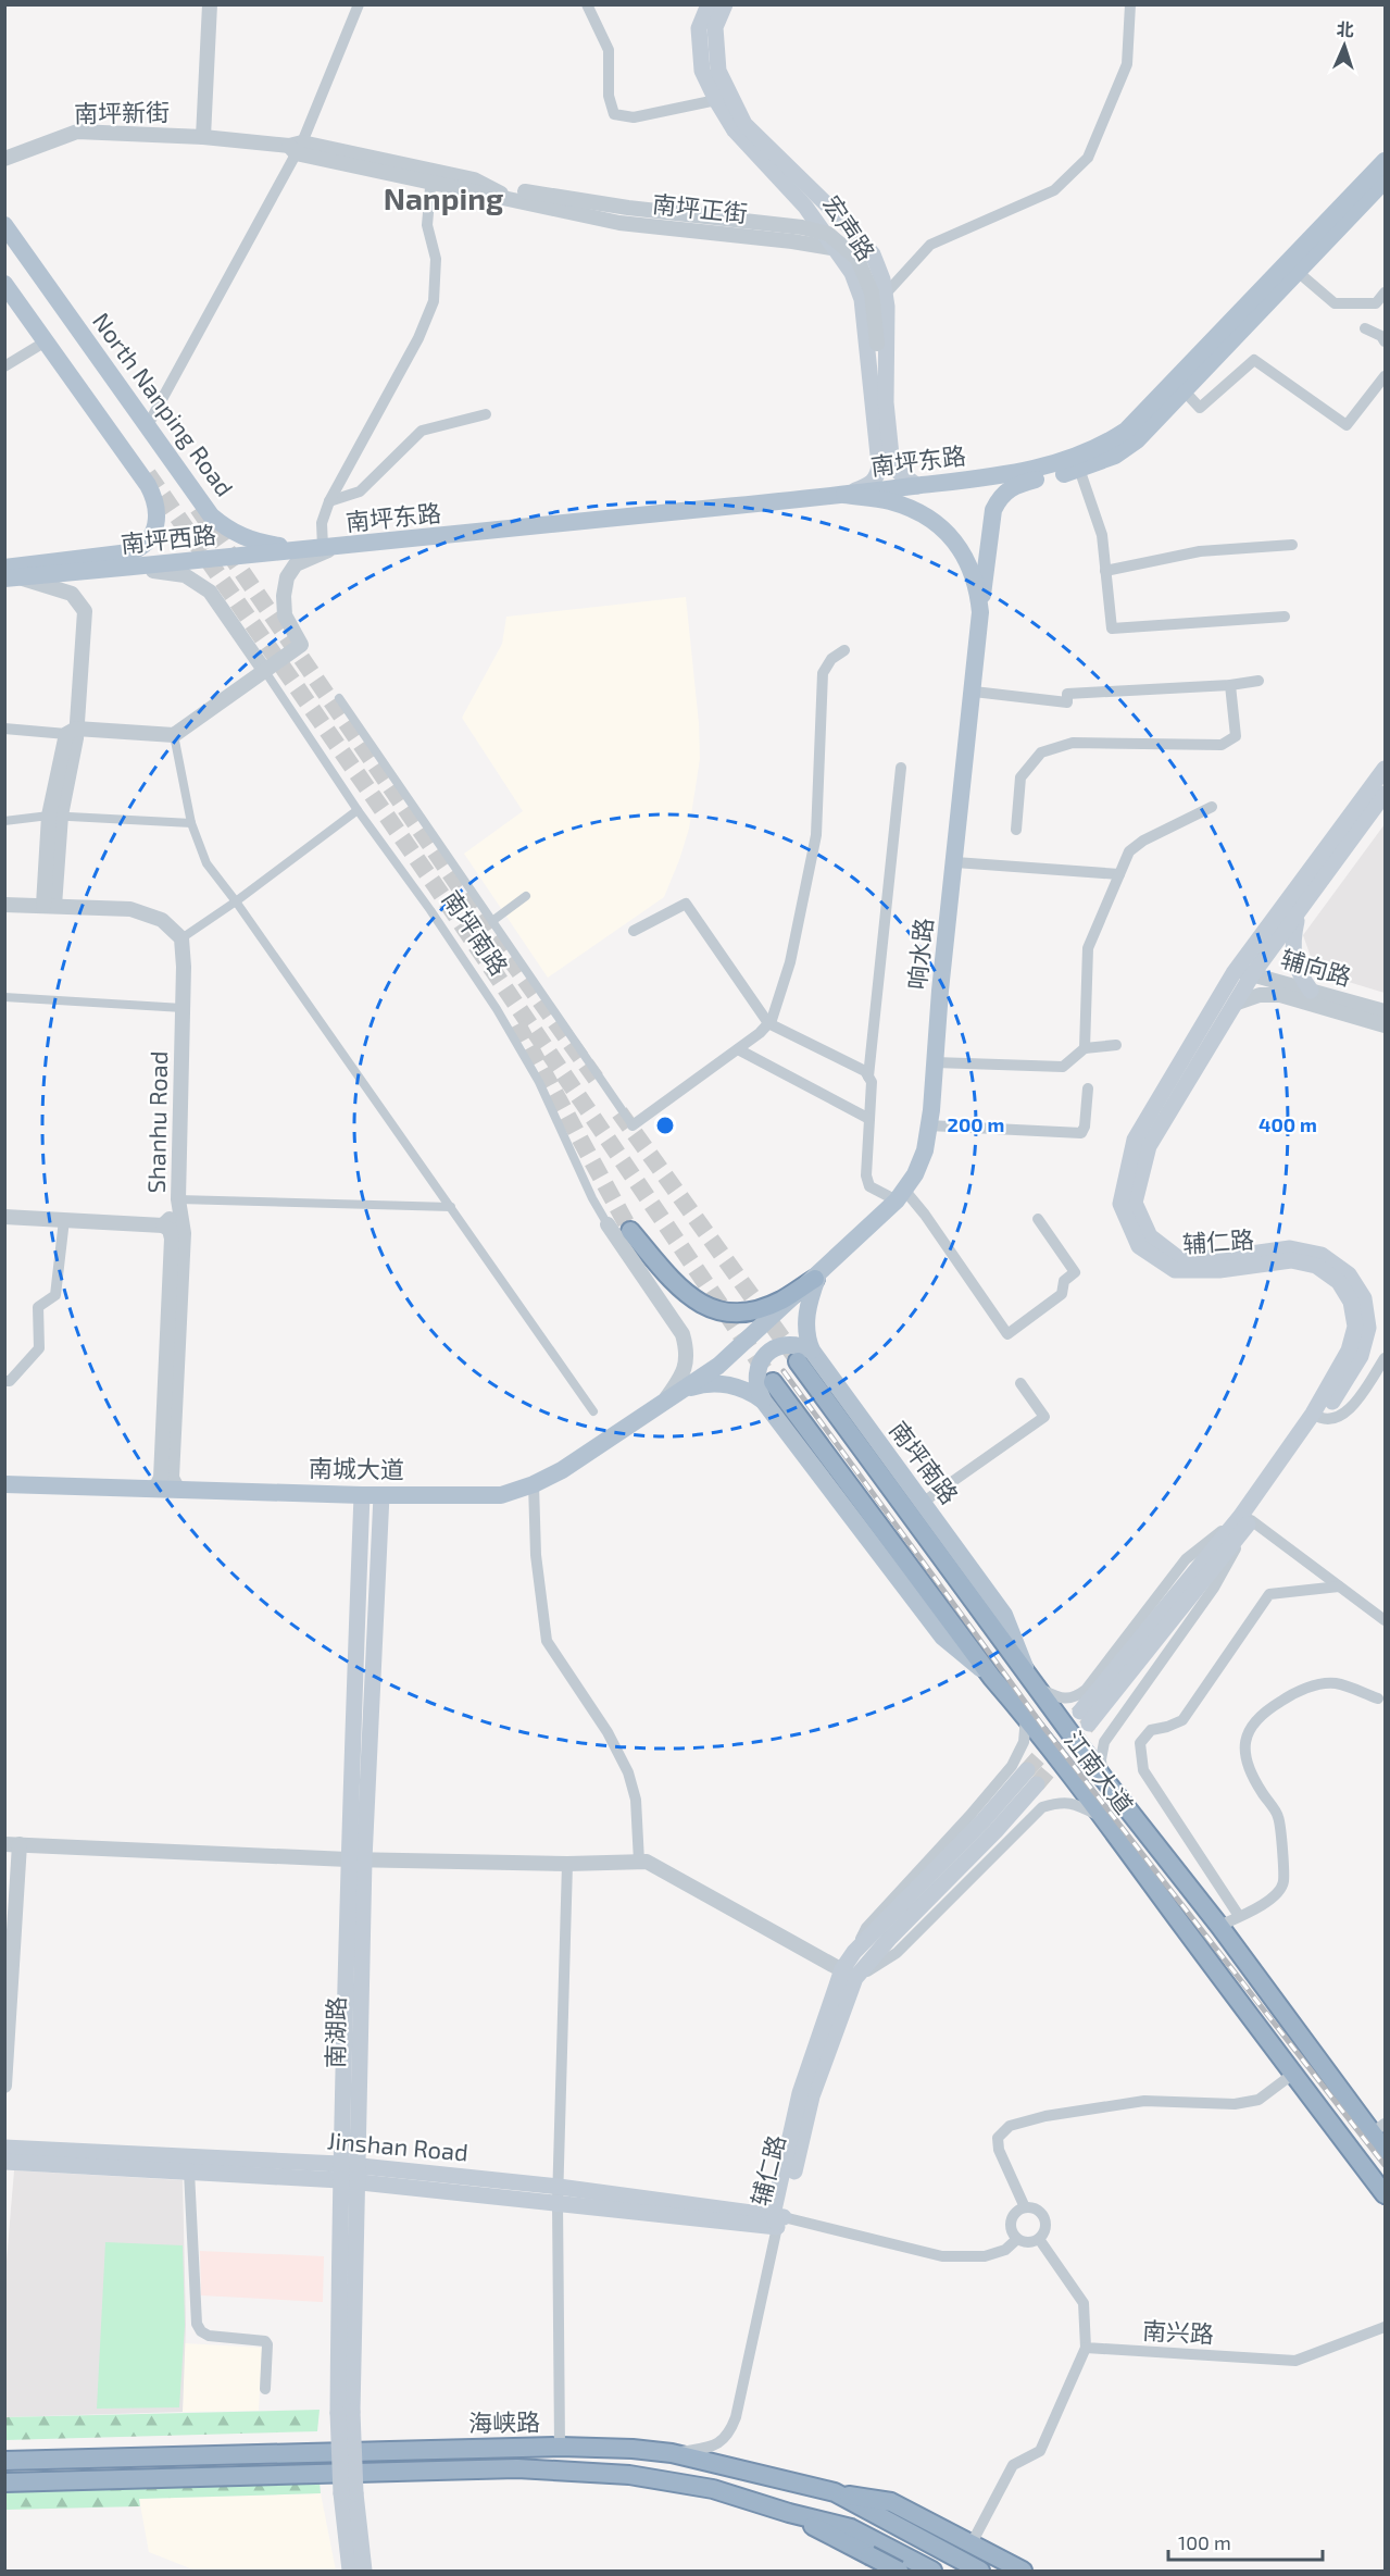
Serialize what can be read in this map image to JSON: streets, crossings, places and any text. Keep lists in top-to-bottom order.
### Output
{
  "streets": {
    "highway": ["江南大道", "海峡路"],
    "main road": [
      "宏声路",
      "North Nanping Road",
      "南坪东路",
      "南坪西路",
      "南坪南路",
      "响水路",
      "辅仁路",
      "南城大道",
      "南湖路",
      "Jinshan Road"
    ],
    "street": [
      "南坪新街",
      "南坪正街",
      "辅向路",
      "Shanhu Road",
      "南兴路"
    ]
  },
  "crossings": [
    ["南坪新街", "南坪正街"],
    ["南坪正街", "宏声路"],
    ["宏声路", "南坪东路"],
    ["宏声路", "响水路"],
    ["North Nanping Road", "南坪东路"],
    ["North Nanping Road", "南坪西路"],
    ["南坪东路", "南坪西路"],
    ["南坪东路", "响水路"],
    ["南坪西路", "南坪南路"],
    ["南坪南路", "响水路"],
    ["南坪南路", "南城大道"],
    ["南坪南路", "江南大道"],
    ["响水路", "南城大道"],
    ["辅向路", "辅仁路"],
    ["Shanhu Road", "南城大道"],
    ["辅仁路", "Jinshan Road"],
    ["南城大道", "南湖路"],
    ["南湖路", "Jinshan Road"]
  ],
  "districts": ["Nanping"],
  "scale_bar": "100 m",
  "north": "top",
  "rings": ["200 m", "400 m"]
}
